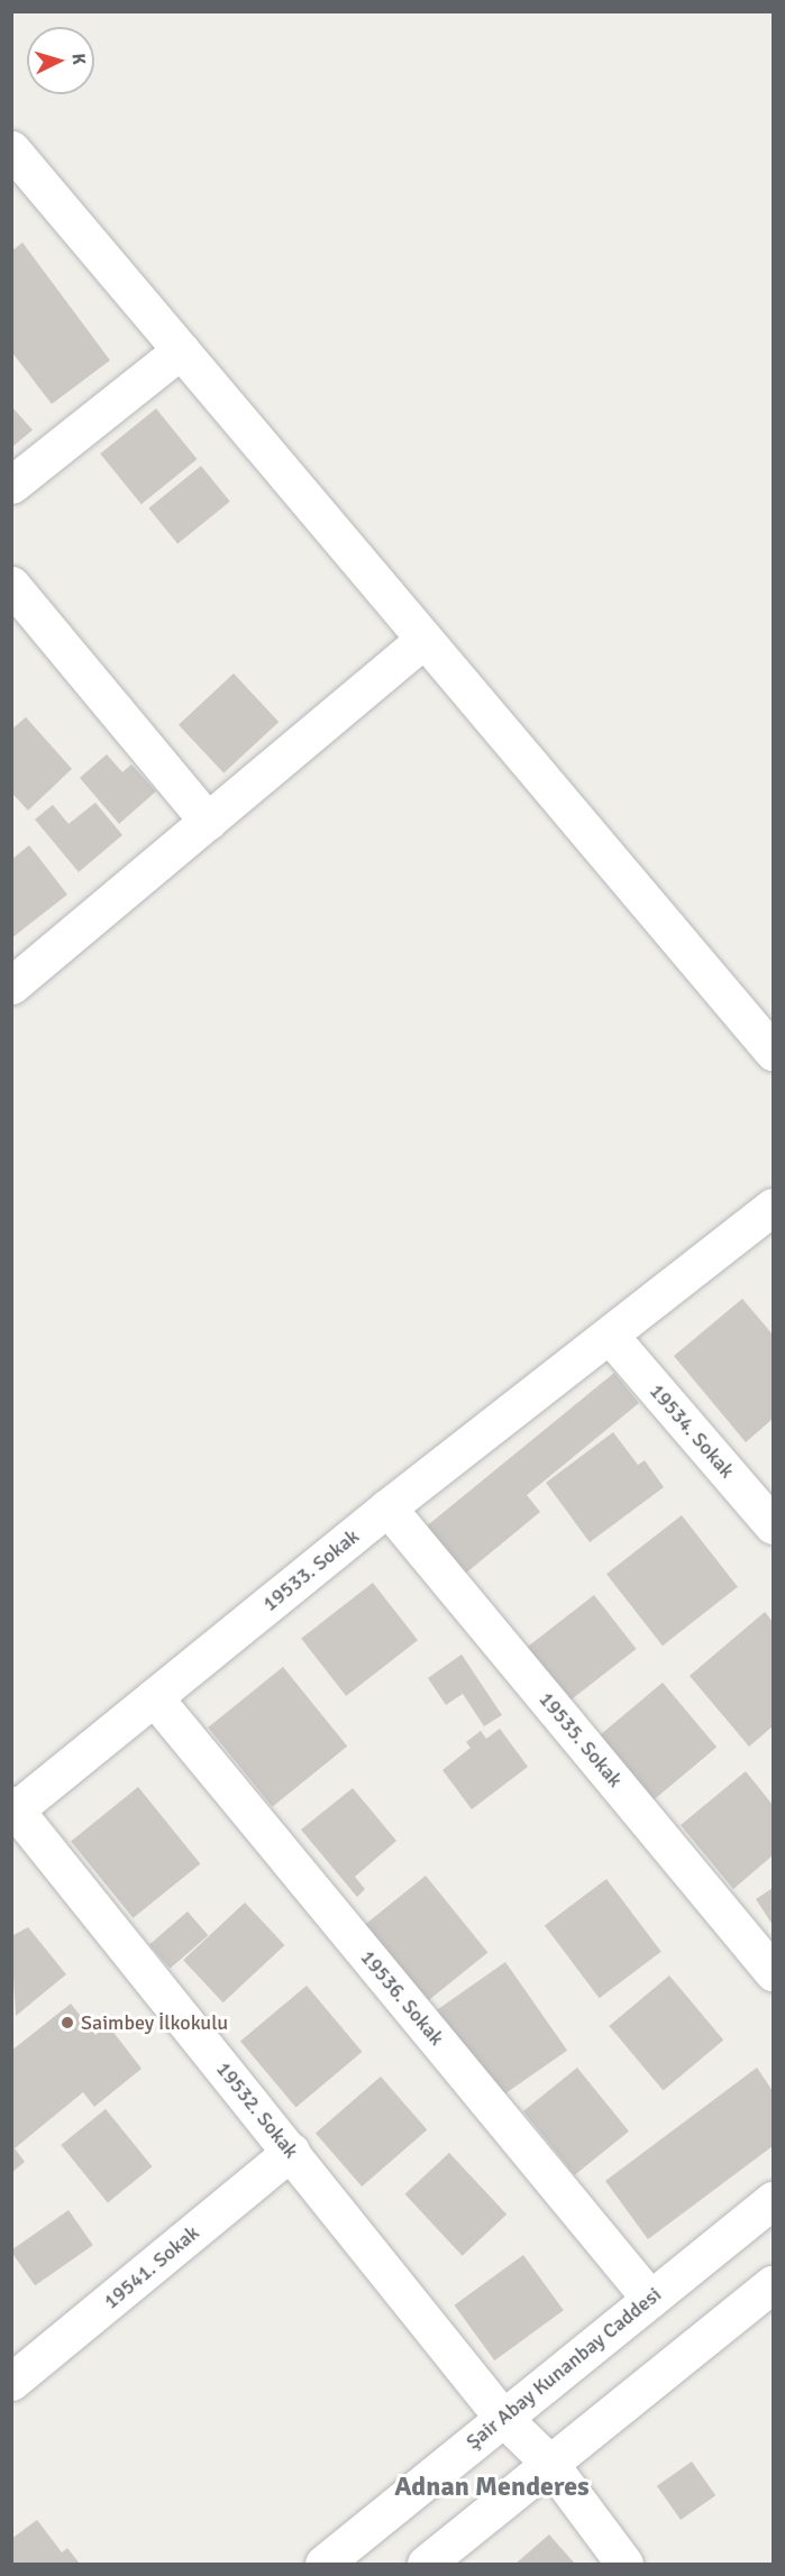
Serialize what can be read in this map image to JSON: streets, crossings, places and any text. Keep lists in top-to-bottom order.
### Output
{
  "streets": {
    "street": [
      "19534. Sokak",
      "19533. Sokak",
      "19535. Sokak",
      "19536. Sokak",
      "19532. Sokak",
      "19541. Sokak",
      "Şair Abay Kunanbay Caddesi"
    ]
  },
  "crossings": [
    ["19534. Sokak", "19533. Sokak"],
    ["19533. Sokak", "19535. Sokak"],
    ["19533. Sokak", "19536. Sokak"],
    ["19533. Sokak", "19532. Sokak"],
    ["19536. Sokak", "Şair Abay Kunanbay Caddesi"],
    ["19532. Sokak", "19541. Sokak"],
    ["19532. Sokak", "Şair Abay Kunanbay Caddesi"]
  ],
  "districts": ["Adnan Menderes"],
  "places": ["Saimbey İlkokulu"],
  "north": "right"
}
